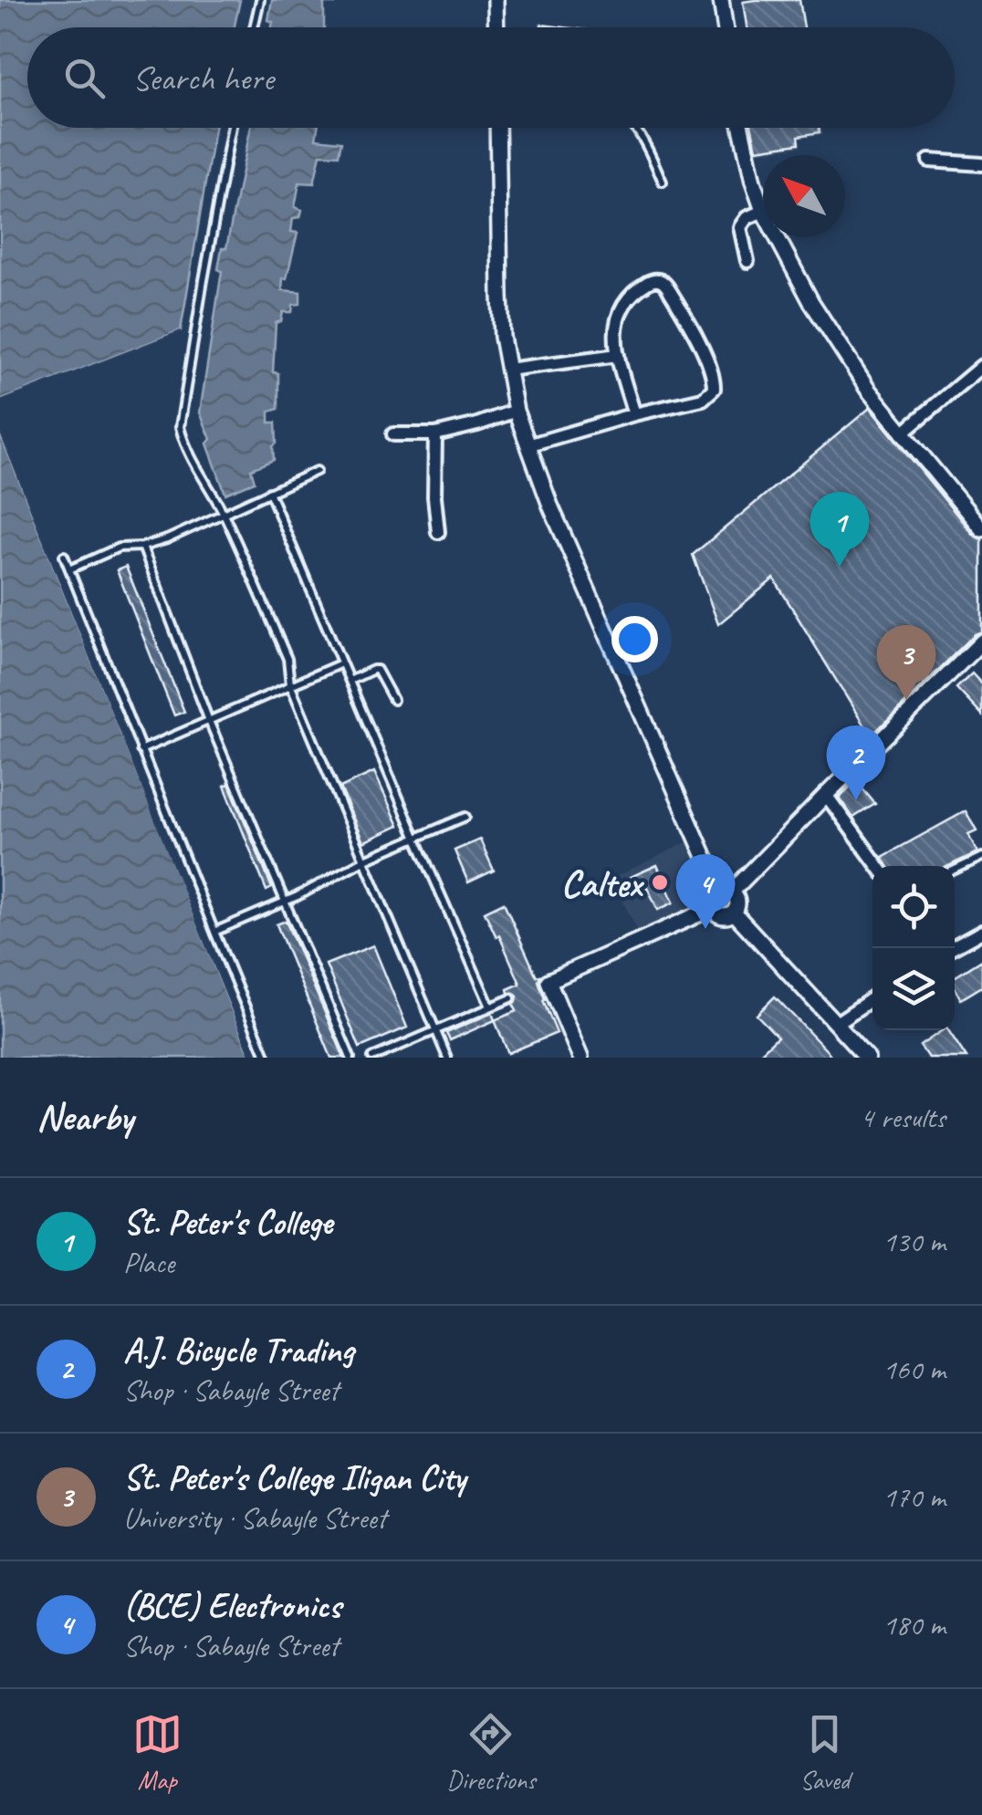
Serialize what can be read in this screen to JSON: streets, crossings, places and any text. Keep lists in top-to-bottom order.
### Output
{
  "places": ["Caltex"],
  "north": "top left",
  "page": {
    "search": "Search here",
    "pins": [
      "1",
      "3",
      "2",
      "4"
    ],
    "heading": ["Nearby", "4 results"],
    "list": [
      {
        "mark": "1",
        "name": "St. Peter's College",
        "note": "Place",
        "value": "130 m"
      },
      {
        "mark": "2",
        "name": "A.J. Bicycle Trading",
        "note": "Shop · Sabayle Street",
        "value": "160 m"
      },
      {
        "mark": "3",
        "name": "St. Peter's College Iligan City",
        "note": "University · Sabayle Street",
        "value": "170 m"
      },
      {
        "mark": "4",
        "name": "(BCE) Electronics",
        "note": "Shop · Sabayle Street",
        "value": "180 m"
      }
    ],
    "nav": ["Map", "Directions", "Saved"]
  }
}
